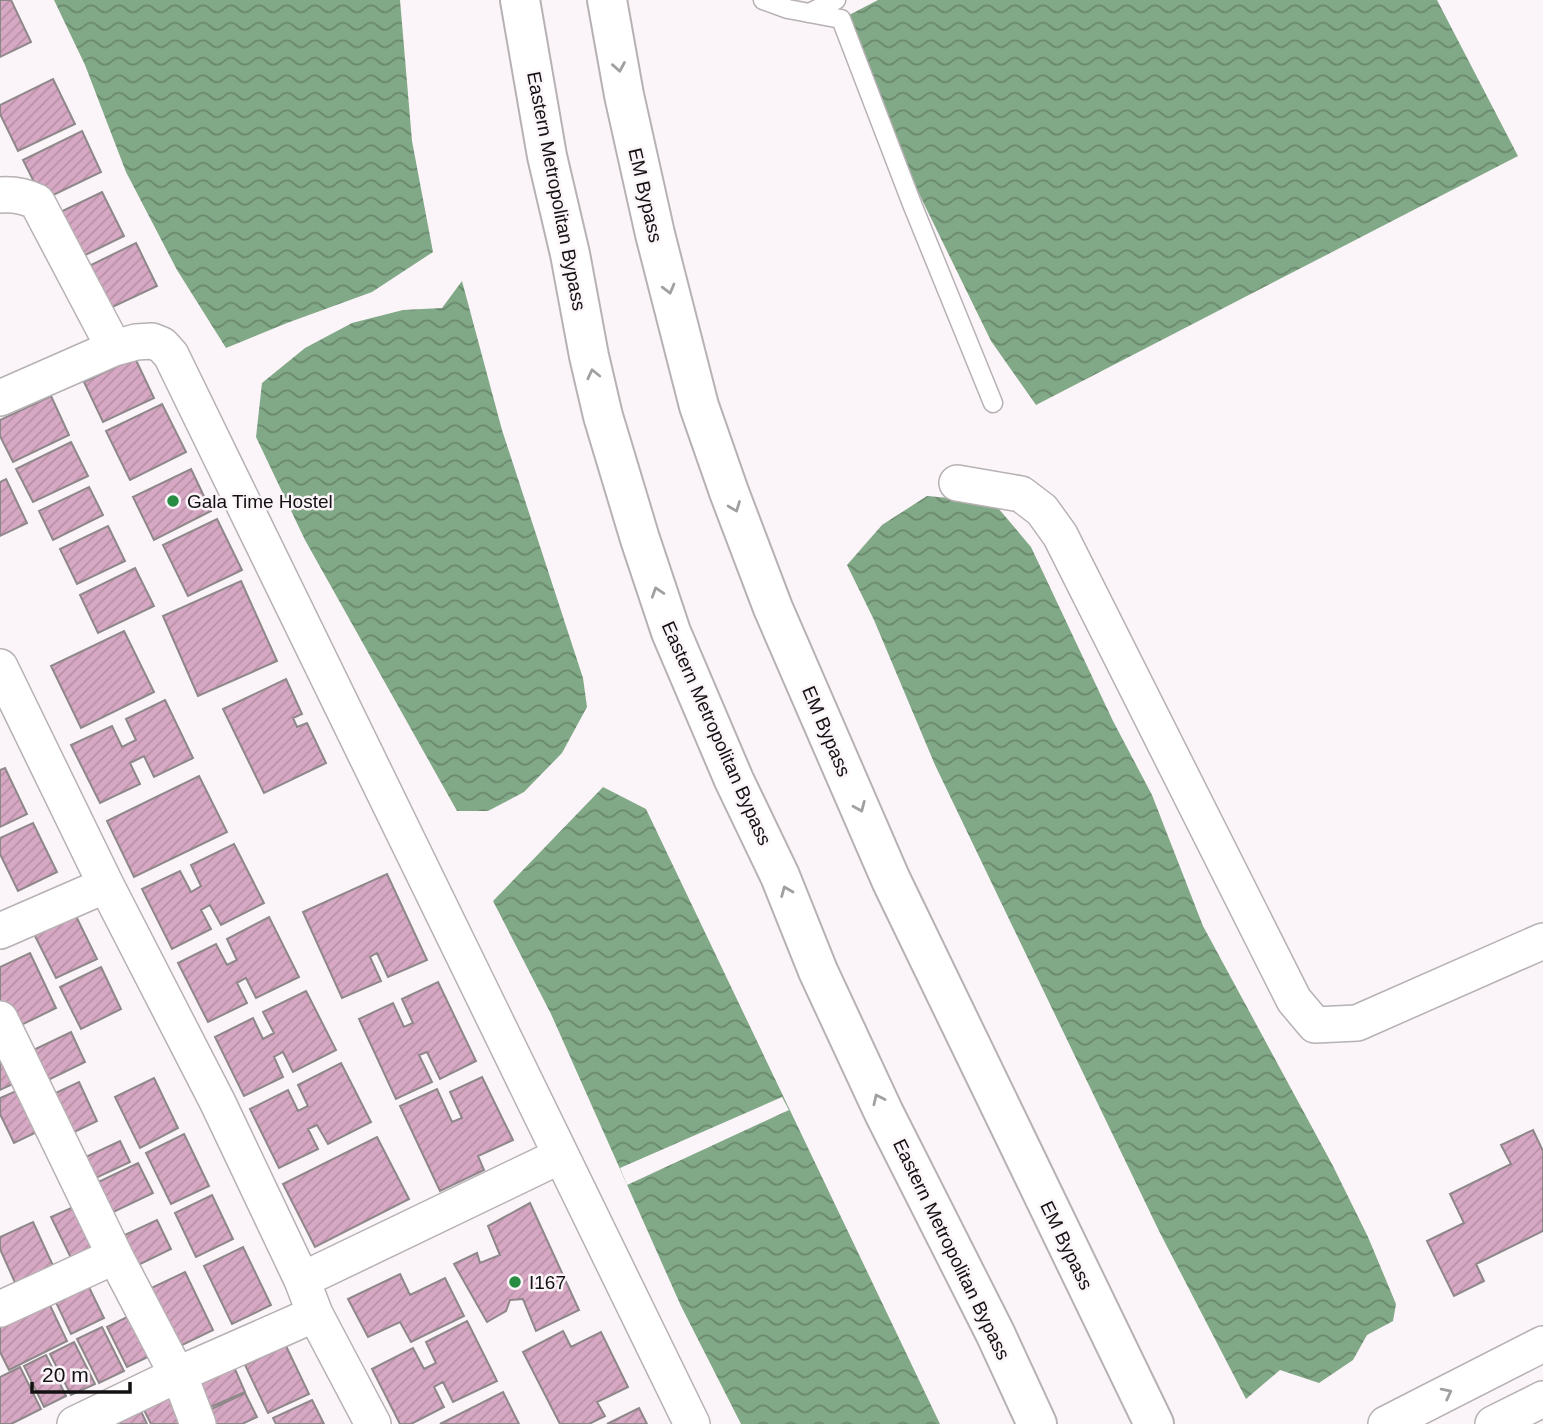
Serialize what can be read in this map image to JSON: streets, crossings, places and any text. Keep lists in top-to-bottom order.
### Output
{
  "streets": {
    "main road": ["Eastern Metropolitan Bypass", "EM Bypass"]
  },
  "one_way": ["Eastern Metropolitan Bypass", "EM Bypass"],
  "places": ["Gala Time Hostel", "I167"],
  "scale_bar": "20 m"
}
